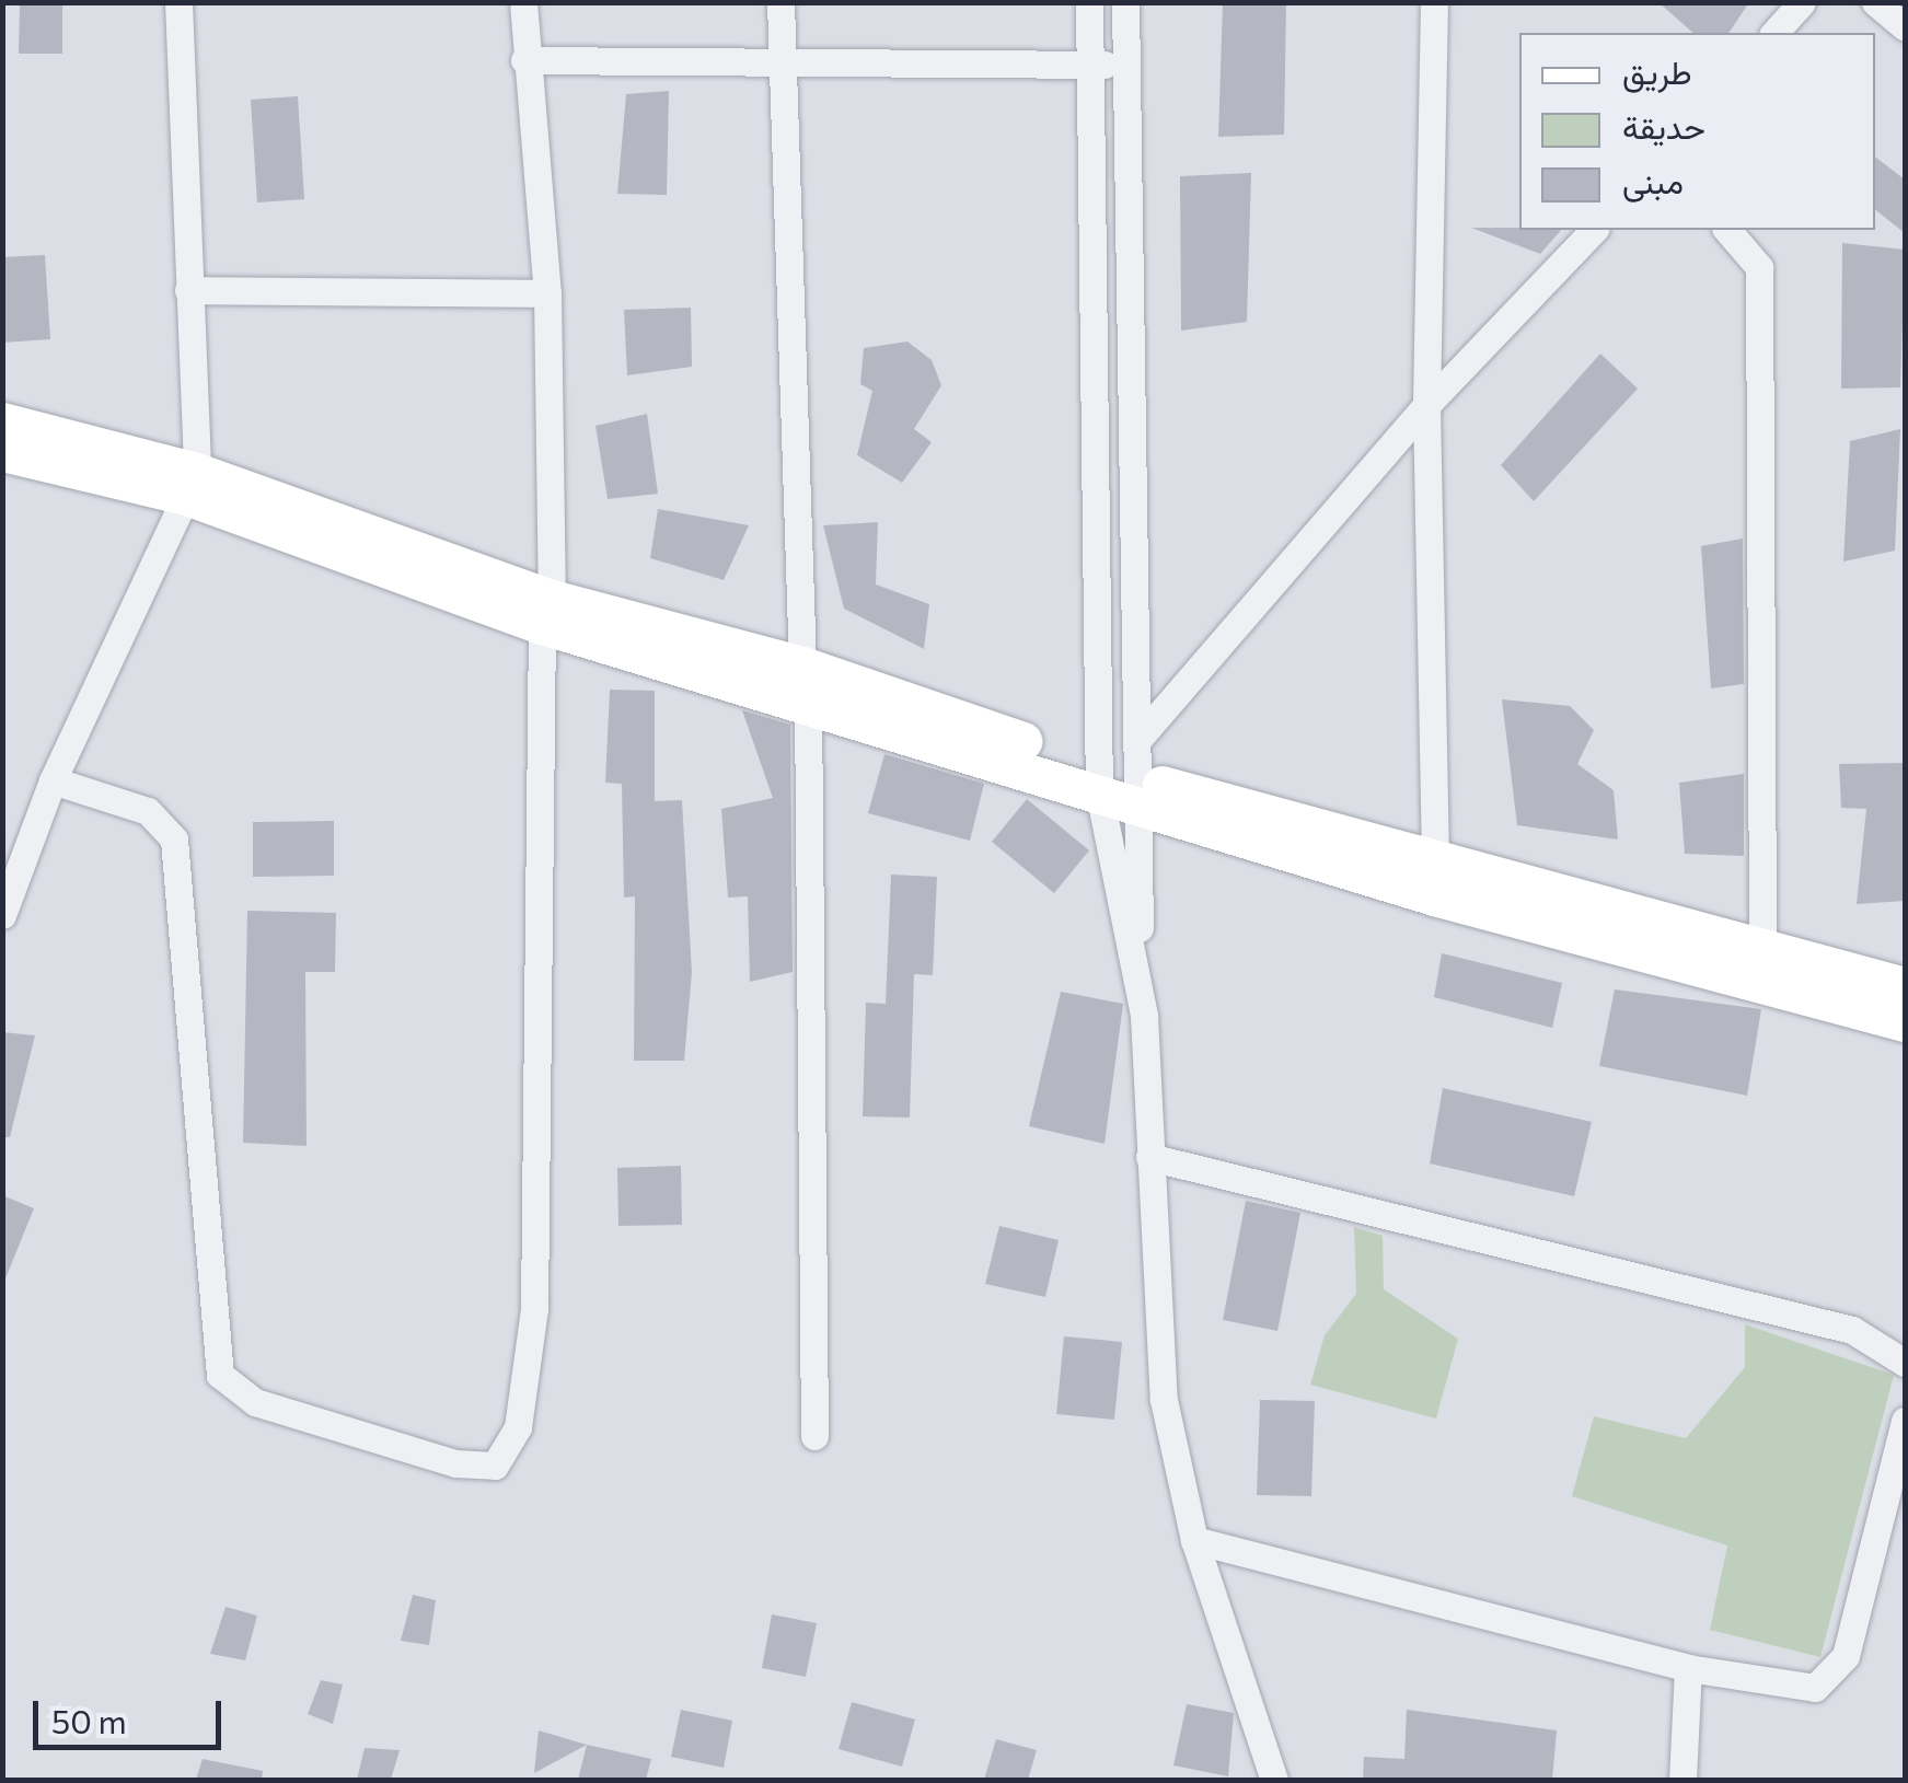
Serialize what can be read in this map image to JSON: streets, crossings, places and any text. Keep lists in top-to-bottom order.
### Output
{
  "legend": ["طريق", "حديقة", "مبنى"],
  "scale_bar": "50 m"
}
